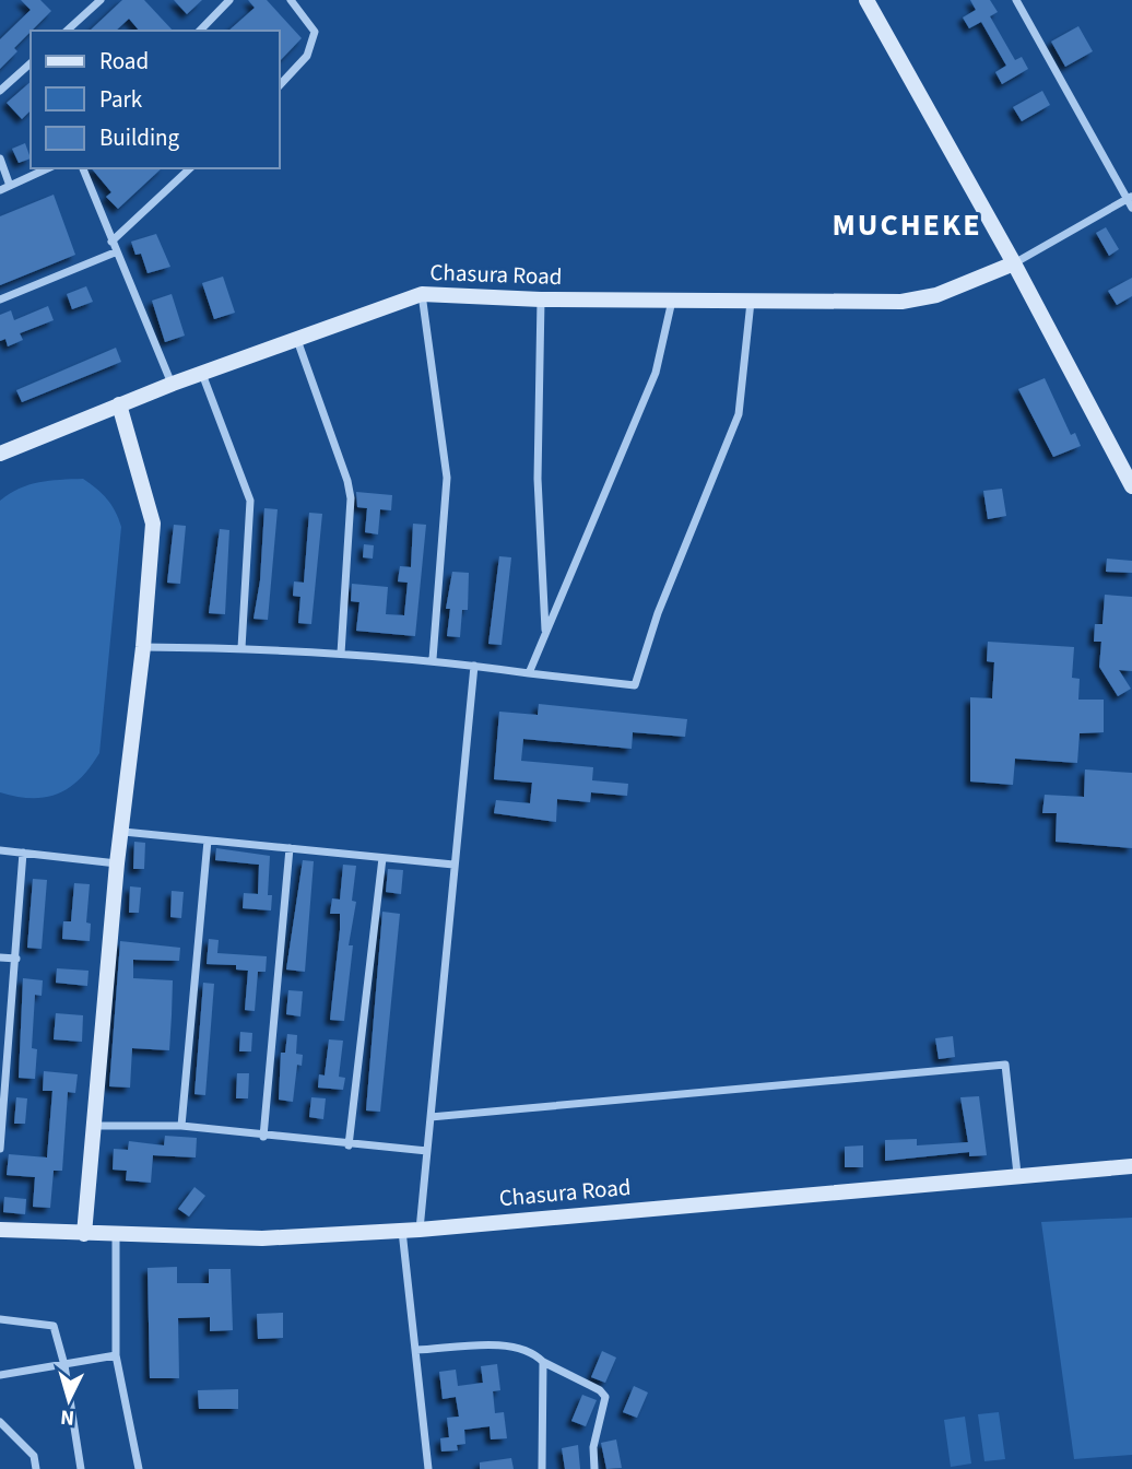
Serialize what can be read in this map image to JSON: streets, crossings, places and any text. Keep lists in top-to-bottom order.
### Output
{
  "streets": {
    "street": ["Chasura Road"]
  },
  "districts": ["MUCHEKE"],
  "legend": ["Road", "Park", "Building"],
  "north": "bottom"
}
